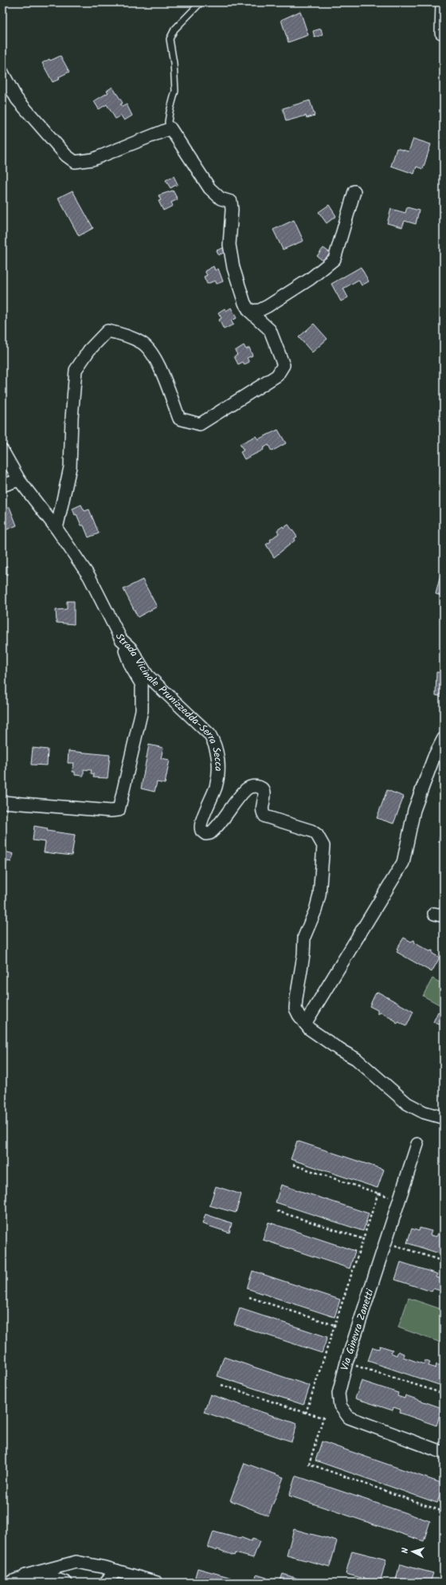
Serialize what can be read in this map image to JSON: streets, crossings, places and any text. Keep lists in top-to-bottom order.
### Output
{
  "streets": {
    "street": ["Strada Vicinale Prunizzedda-Serra Secca", "Via Ginevra Zanetti"]
  },
  "north": "left"
}
